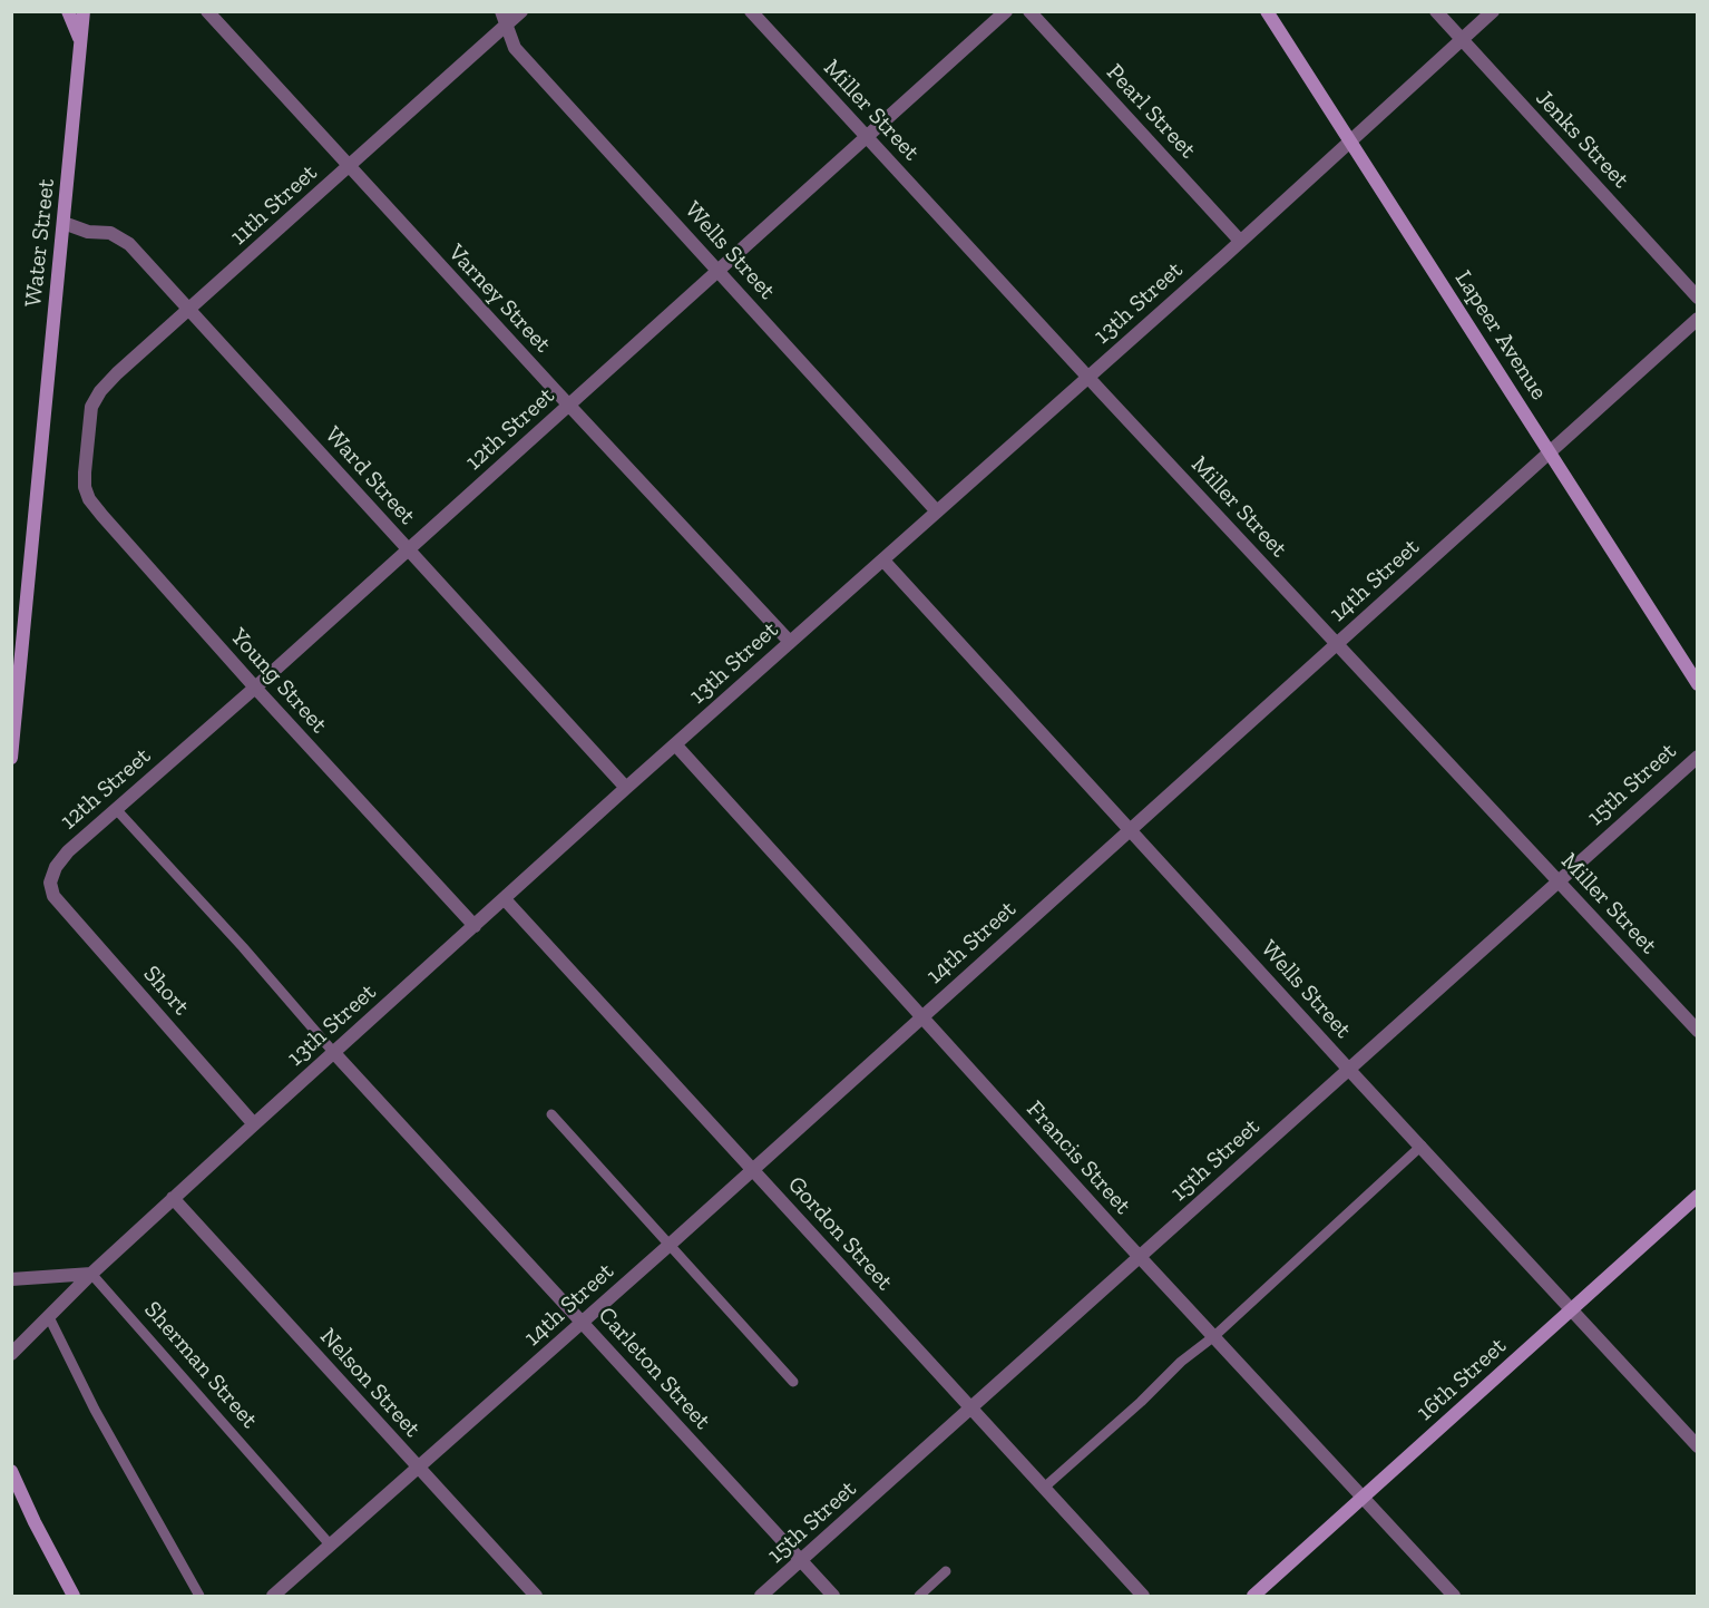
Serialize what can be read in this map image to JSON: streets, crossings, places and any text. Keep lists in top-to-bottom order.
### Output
{
  "streets": {
    "street": [
      "Miller Street",
      "Pearl Street",
      "Jenks Street",
      "11th Street",
      "Water Street",
      "Wells Street",
      "Varney Street",
      "13th Street",
      "Lapeer Avenue",
      "12th Street",
      "Ward Street",
      "14th Street",
      "Young Street",
      "15th Street",
      "Short",
      "Francis Street",
      "Gordon Street",
      "Carleton Street",
      "16th Street",
      "Nelson Street"
    ],
    "lane": ["Sherman Street"]
  },
  "crossings": [
    ["Miller Street", "13th Street"],
    ["Miller Street", "12th Street"],
    ["Miller Street", "14th Street"],
    ["Miller Street", "15th Street"],
    ["Pearl Street", "13th Street"],
    ["Jenks Street", "13th Street"],
    ["11th Street", "Wells Street"],
    ["11th Street", "Varney Street"],
    ["11th Street", "Ward Street"],
    ["11th Street", "Young Street"],
    ["Water Street", "Ward Street"],
    ["Wells Street", "13th Street"],
    ["Wells Street", "12th Street"],
    ["Wells Street", "14th Street"],
    ["Wells Street", "15th Street"],
    ["Wells Street", "16th Street"],
    ["Varney Street", "13th Street"],
    ["Varney Street", "12th Street"],
    ["13th Street", "Lapeer Avenue"],
    ["13th Street", "Ward Street"],
    ["13th Street", "Young Street"],
    ["13th Street", "Short"],
    ["13th Street", "Francis Street"],
    ["13th Street", "Gordon Street"],
    ["13th Street", "Sherman Street"],
    ["13th Street", "Carleton Street"],
    ["13th Street", "Nelson Street"],
    ["Lapeer Avenue", "14th Street"],
    ["12th Street", "Ward Street"],
    ["12th Street", "Young Street"],
    ["12th Street", "Short"],
    ["14th Street", "Francis Street"],
    ["14th Street", "Gordon Street"],
    ["14th Street", "Sherman Street"],
    ["14th Street", "Carleton Street"],
    ["14th Street", "Nelson Street"],
    ["15th Street", "Francis Street"],
    ["15th Street", "Gordon Street"],
    ["15th Street", "Carleton Street"],
    ["Francis Street", "16th Street"]
  ]
}
